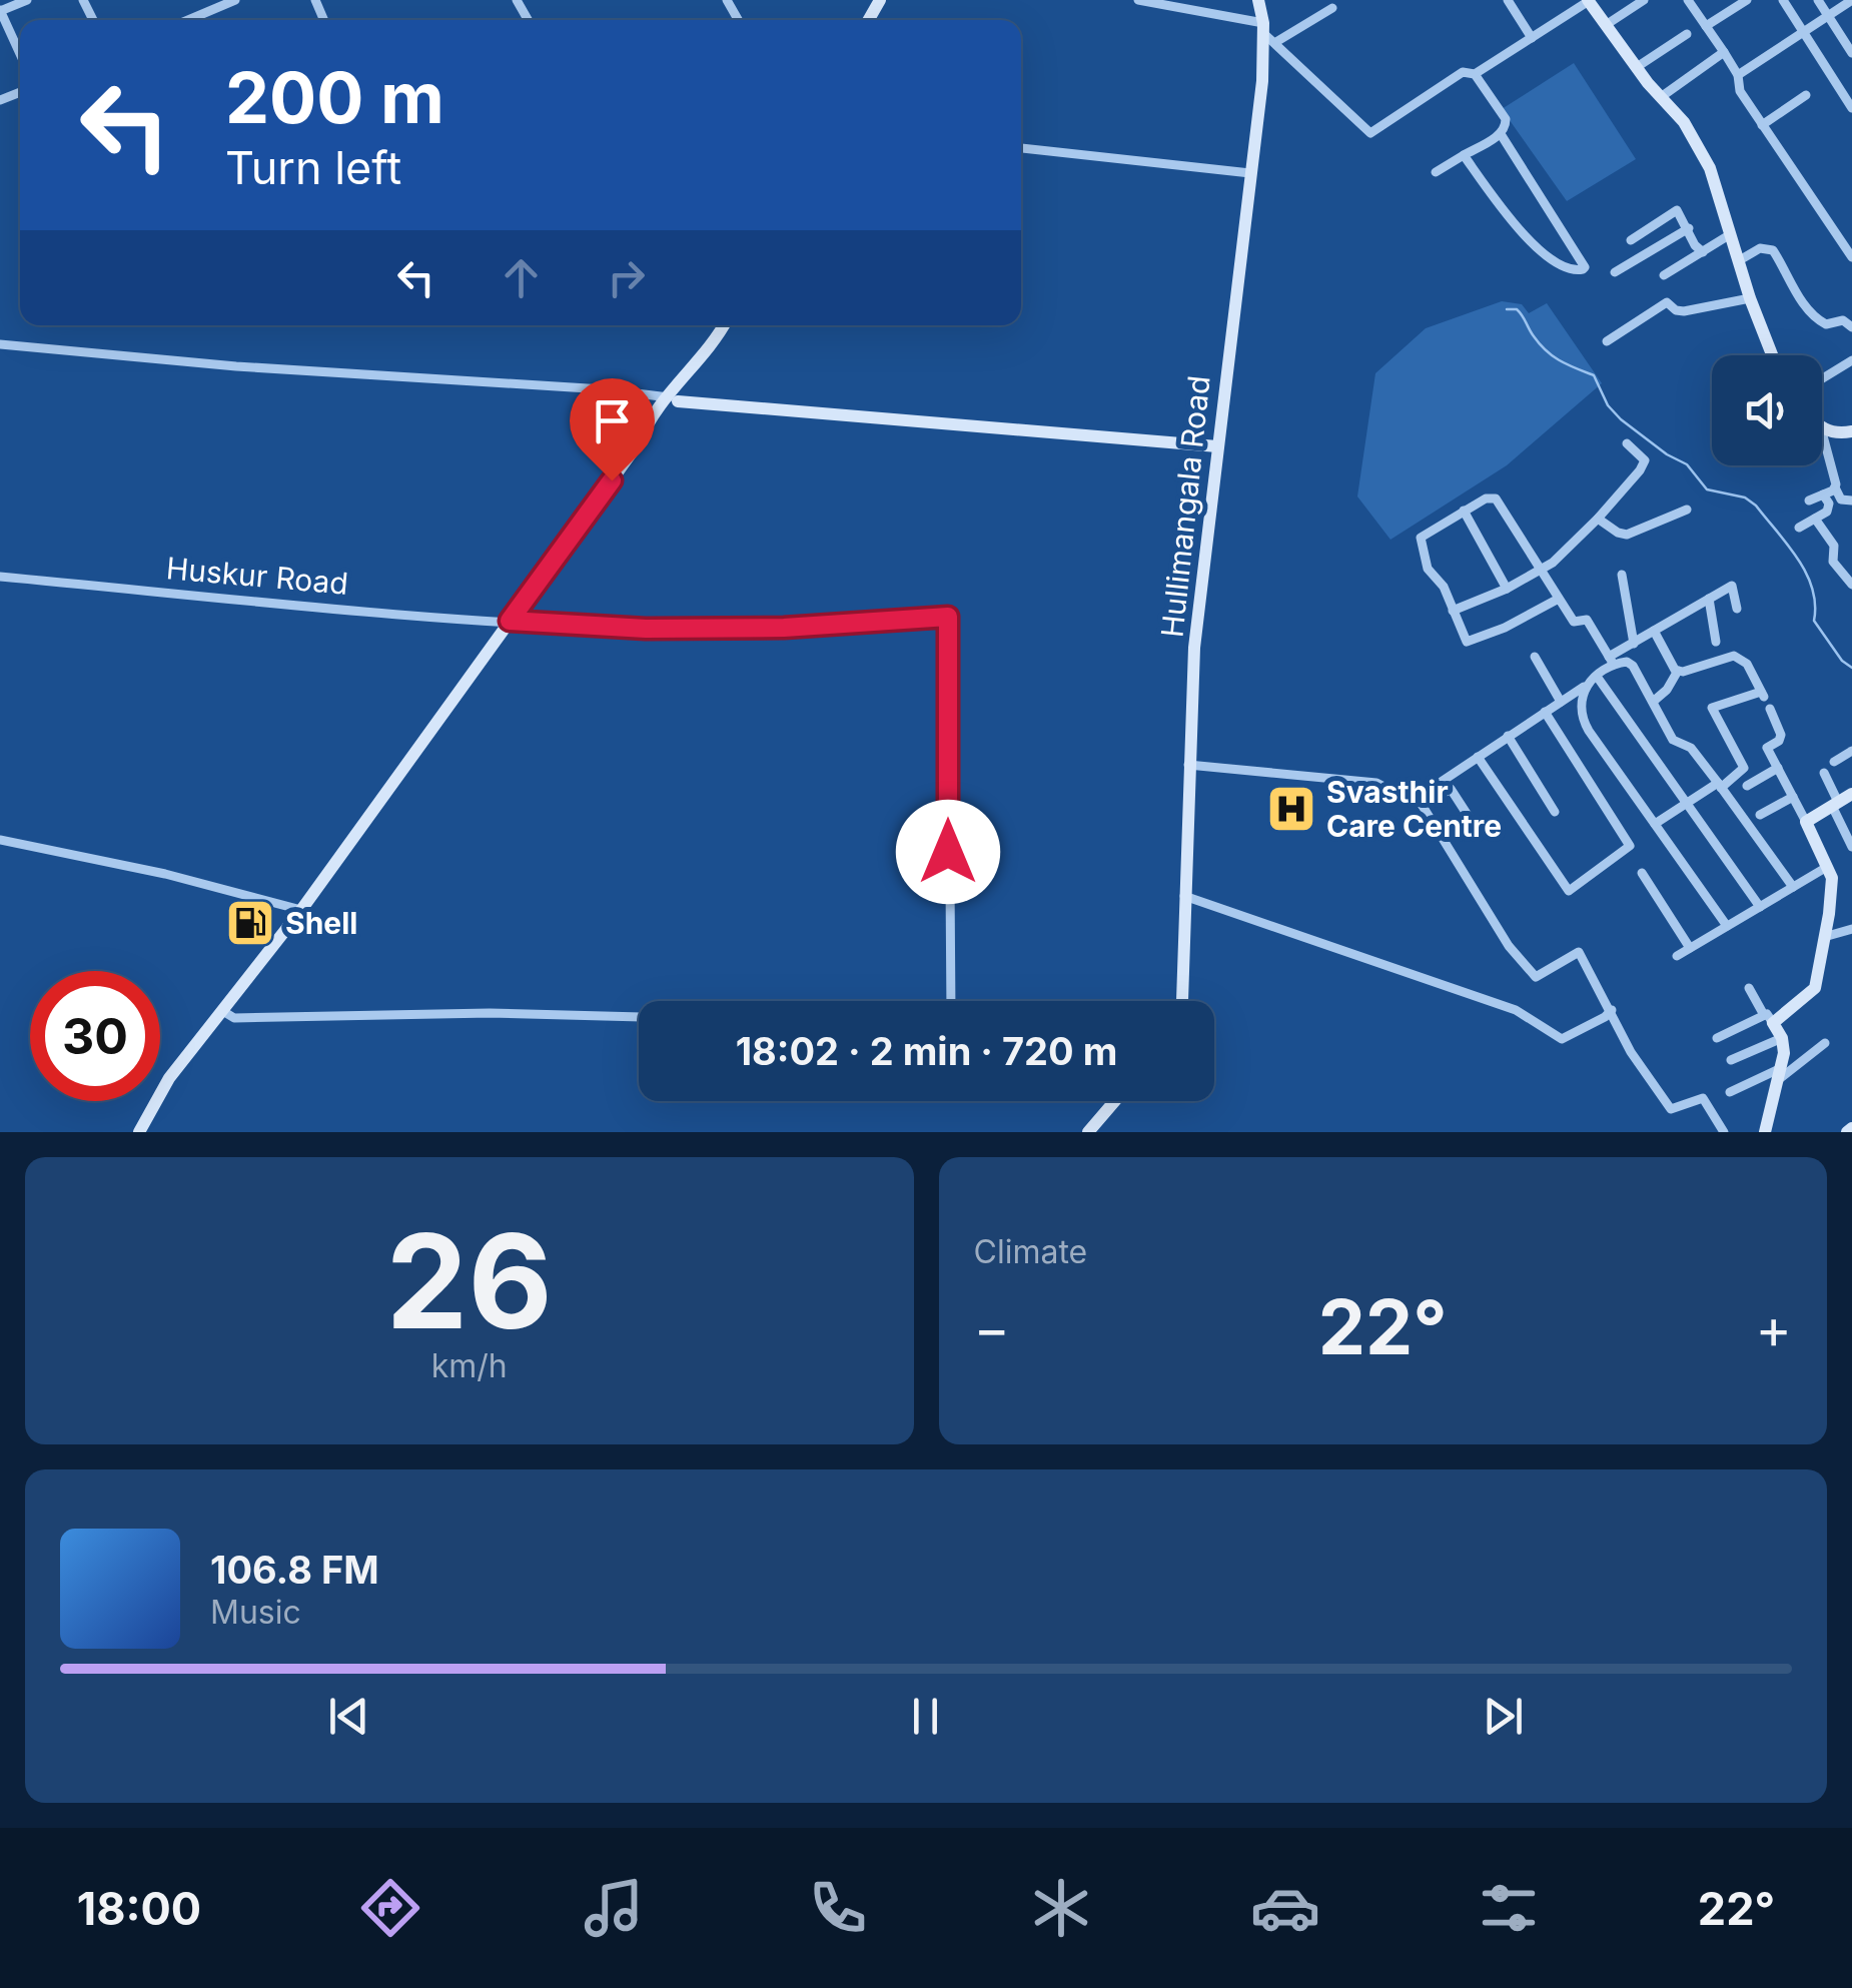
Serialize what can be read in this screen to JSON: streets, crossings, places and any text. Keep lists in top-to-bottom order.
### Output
{
  "streets": {
    "street": ["Hullimangala Road", "Huskur Road"]
  },
  "places": {
    "hospital": ["Svasthir Care Centre"],
    "fuel station": ["Shell"]
  },
  "page": {
    "turn": ["200 m", "Turn left"],
    "limit": "30",
    "trip": "18:02 · 2 min · 720 m",
    "tile": [
      ["26", "km/h"],
      "Climate"
    ],
    "heat": ["−", "22°", "+"],
    "song": ["106.8 FM", "Music"],
    "tabs": ["18:00", "22°"]
  }
}
